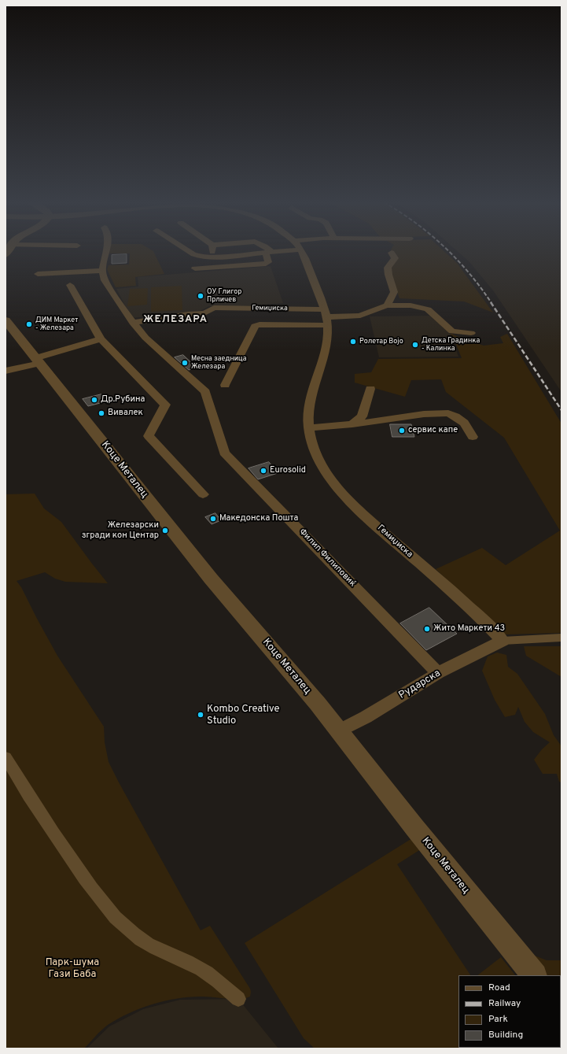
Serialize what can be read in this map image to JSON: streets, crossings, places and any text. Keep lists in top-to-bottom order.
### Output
{
  "streets": {
    "street": [
      "Гемиџиска",
      "Коце Металец",
      "Филип Филиповиќ",
      "Рударска"
    ]
  },
  "crossings": [
    ["Гемиџиска", "Филип Филиповиќ"],
    ["Гемиџиска", "Рударска"],
    ["Коце Металец", "Рударска"],
    ["Филип Филиповиќ", "Рударска"]
  ],
  "districts": ["ЖЕЛЕЗАРА"],
  "parks": ["Парк-шума Гази Баба"],
  "places": [
    "ОУ Глигор Прличев",
    "ДИМ Маркет - Железара",
    "Ролетар Војо",
    "Детска Градинка - Калинка",
    "Месна заедница Железара",
    "Др.Рубина",
    "Вивалек",
    "сервис капе",
    "Eurosolid",
    "Македонска Пошта",
    "Железарски згради кон Центар",
    "Жито Маркети 43",
    "Kombo Creative Studio"
  ],
  "legend": [
    "Road",
    "Railway",
    "Park",
    "Building"
  ]
}
